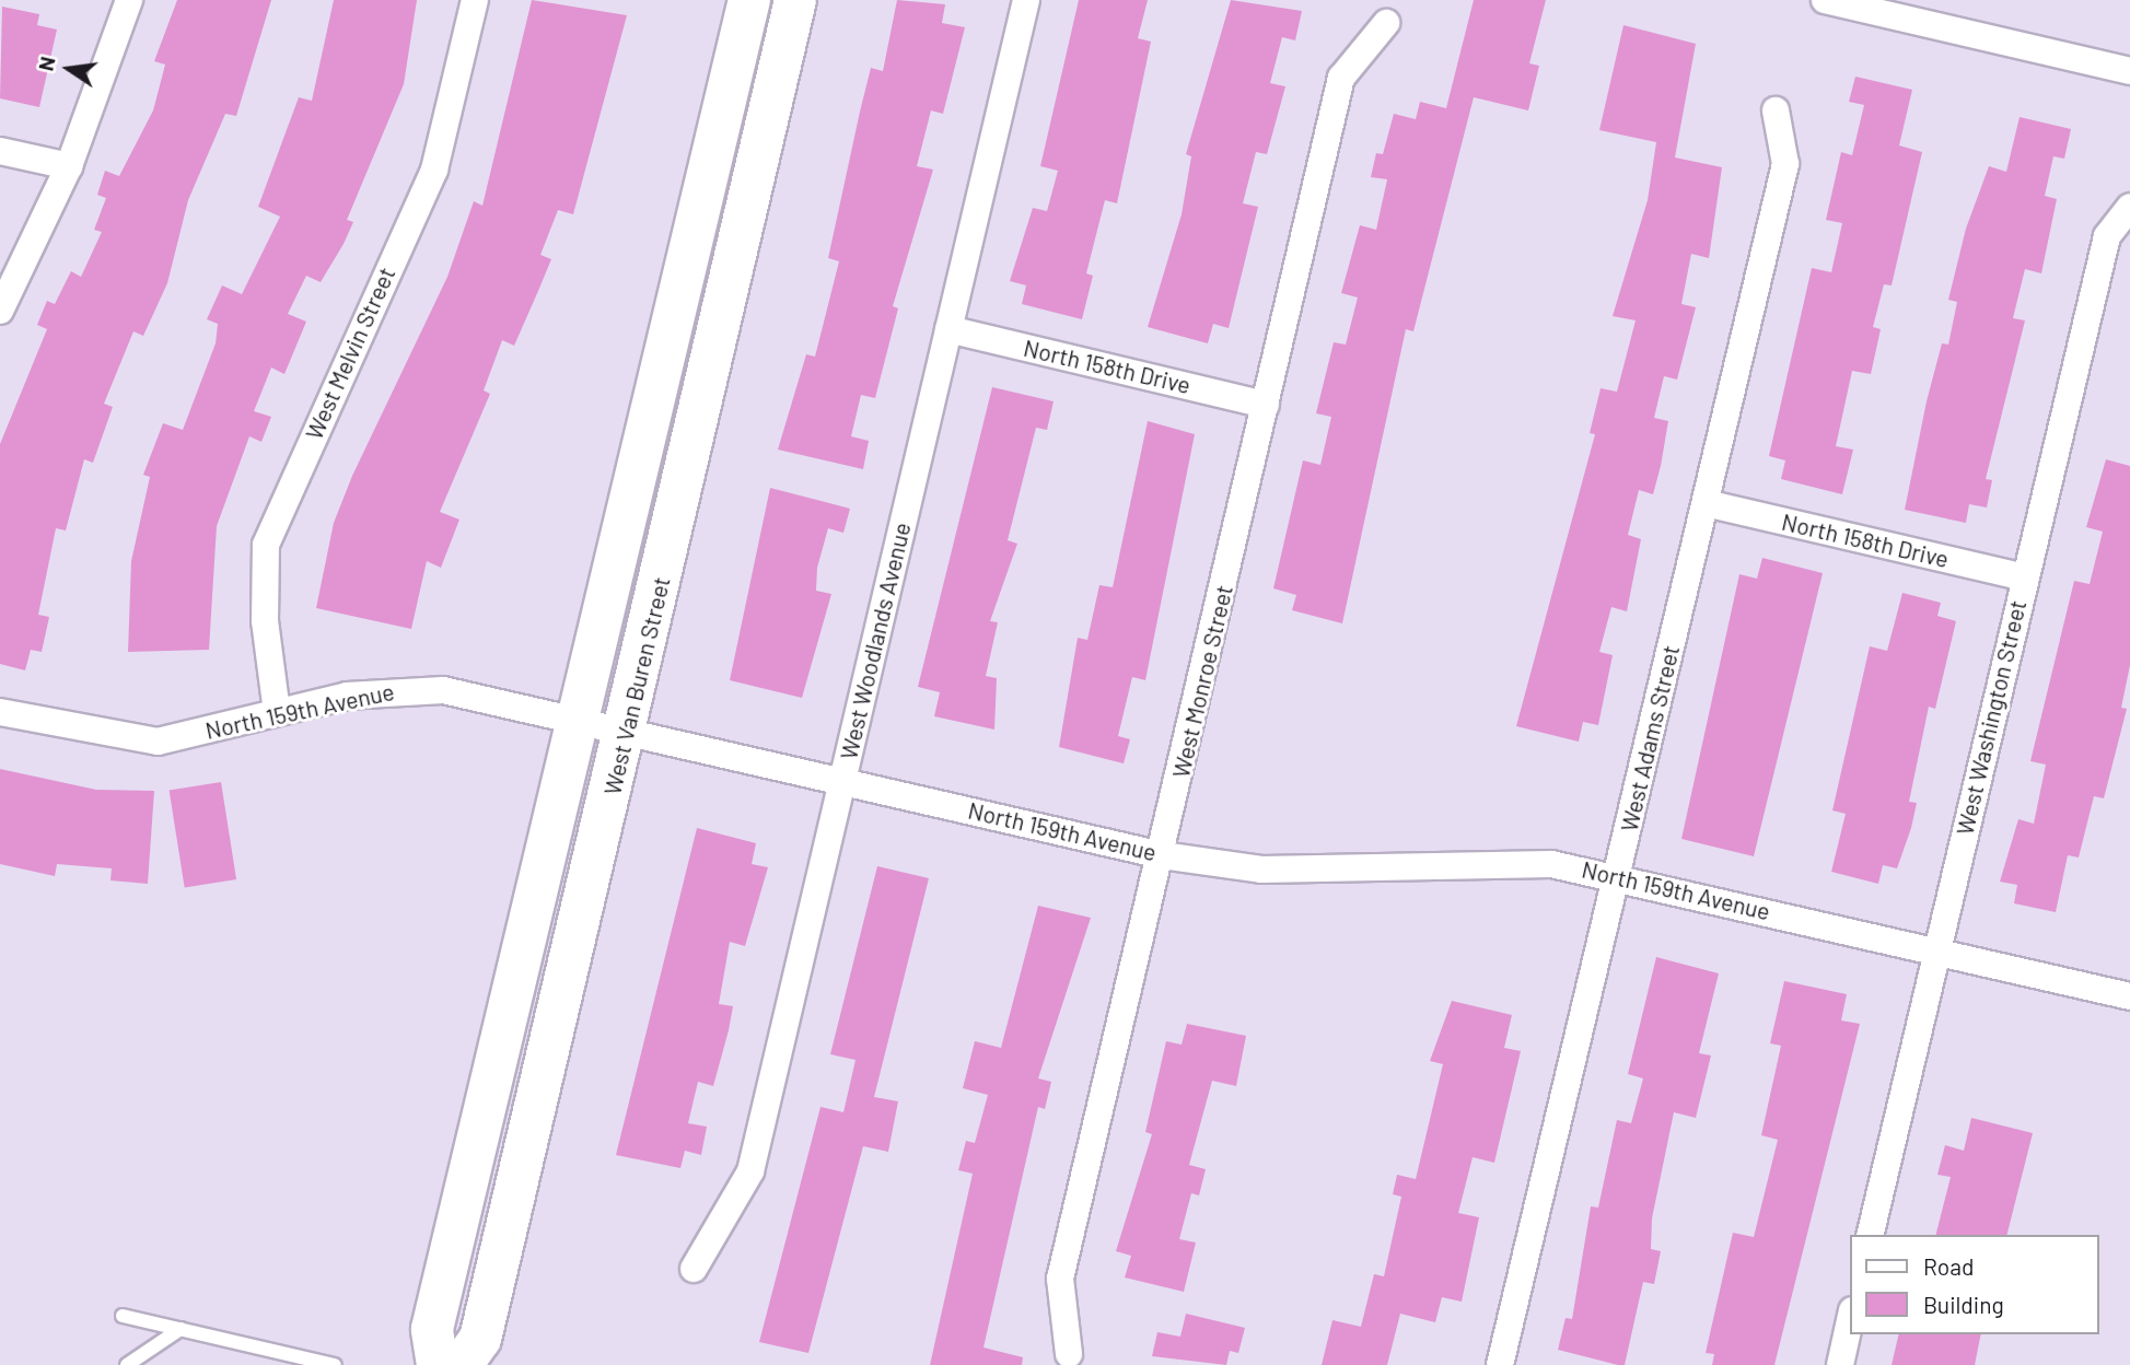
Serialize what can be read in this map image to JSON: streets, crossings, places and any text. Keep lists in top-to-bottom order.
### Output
{
  "streets": {
    "main road": ["West Van Buren Street"],
    "street": [
      "West Melvin Street",
      "North 158th Drive",
      "West Woodlands Avenue",
      "West Monroe Street",
      "North 159th Avenue",
      "West Washington Street",
      "West Adams Street"
    ]
  },
  "crossings": [
    ["West Melvin Street", "North 159th Avenue"],
    ["North 158th Drive", "West Woodlands Avenue"],
    ["North 158th Drive", "West Monroe Street"],
    ["North 158th Drive", "West Washington Street"],
    ["North 158th Drive", "West Adams Street"],
    ["West Woodlands Avenue", "North 159th Avenue"],
    ["West Monroe Street", "North 159th Avenue"],
    ["West Van Buren Street", "North 159th Avenue"],
    ["North 159th Avenue", "West Washington Street"],
    ["North 159th Avenue", "West Adams Street"]
  ],
  "legend": ["Road", "Building"],
  "north": "left"
}
